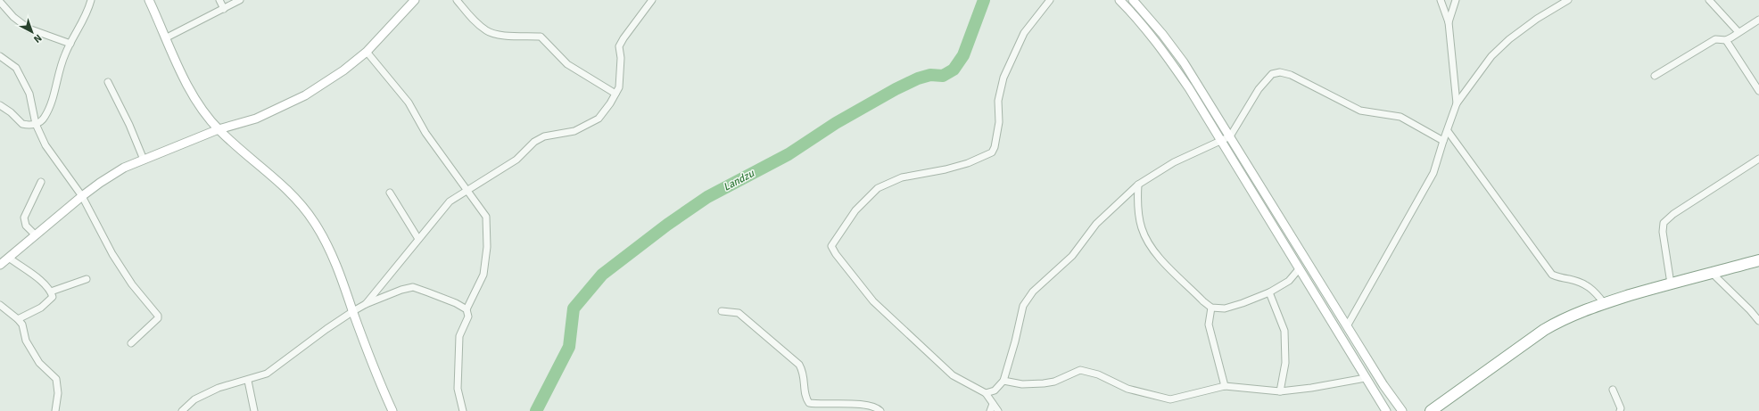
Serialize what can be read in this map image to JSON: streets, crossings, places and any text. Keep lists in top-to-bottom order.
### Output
{
  "water": ["Landzu"],
  "north": "bottom right"
}
